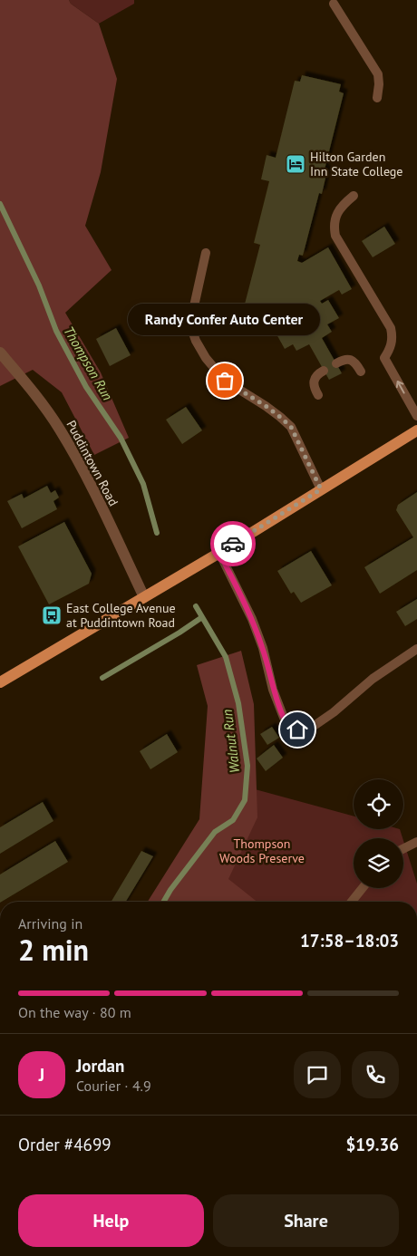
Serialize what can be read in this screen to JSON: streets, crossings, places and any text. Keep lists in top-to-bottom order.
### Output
{
  "streets": {
    "street": ["Puddintown Road"]
  },
  "water": ["Thompson Run", "Walnut Run"],
  "parks": ["Thompson Woods Preserve"],
  "places": {
    "hotel": ["Hilton Garden Inn State College"],
    "other": ["Randy Confer Auto Center"],
    "bus stop": ["East College Avenue at Puddintown Road"]
  },
  "page": {
    "bubble": "Randy Confer Auto Center",
    "heading": ["2 min", "Arriving in", "17:58–18:03"],
    "panel": [
      "Jordan",
      "Courier · 4.9",
      "Order #4699",
      "$19.36"
    ],
    "bar": "On the way · 80 m",
    "round": "J",
    "buttons": ["Help", "Share"]
  }
}
